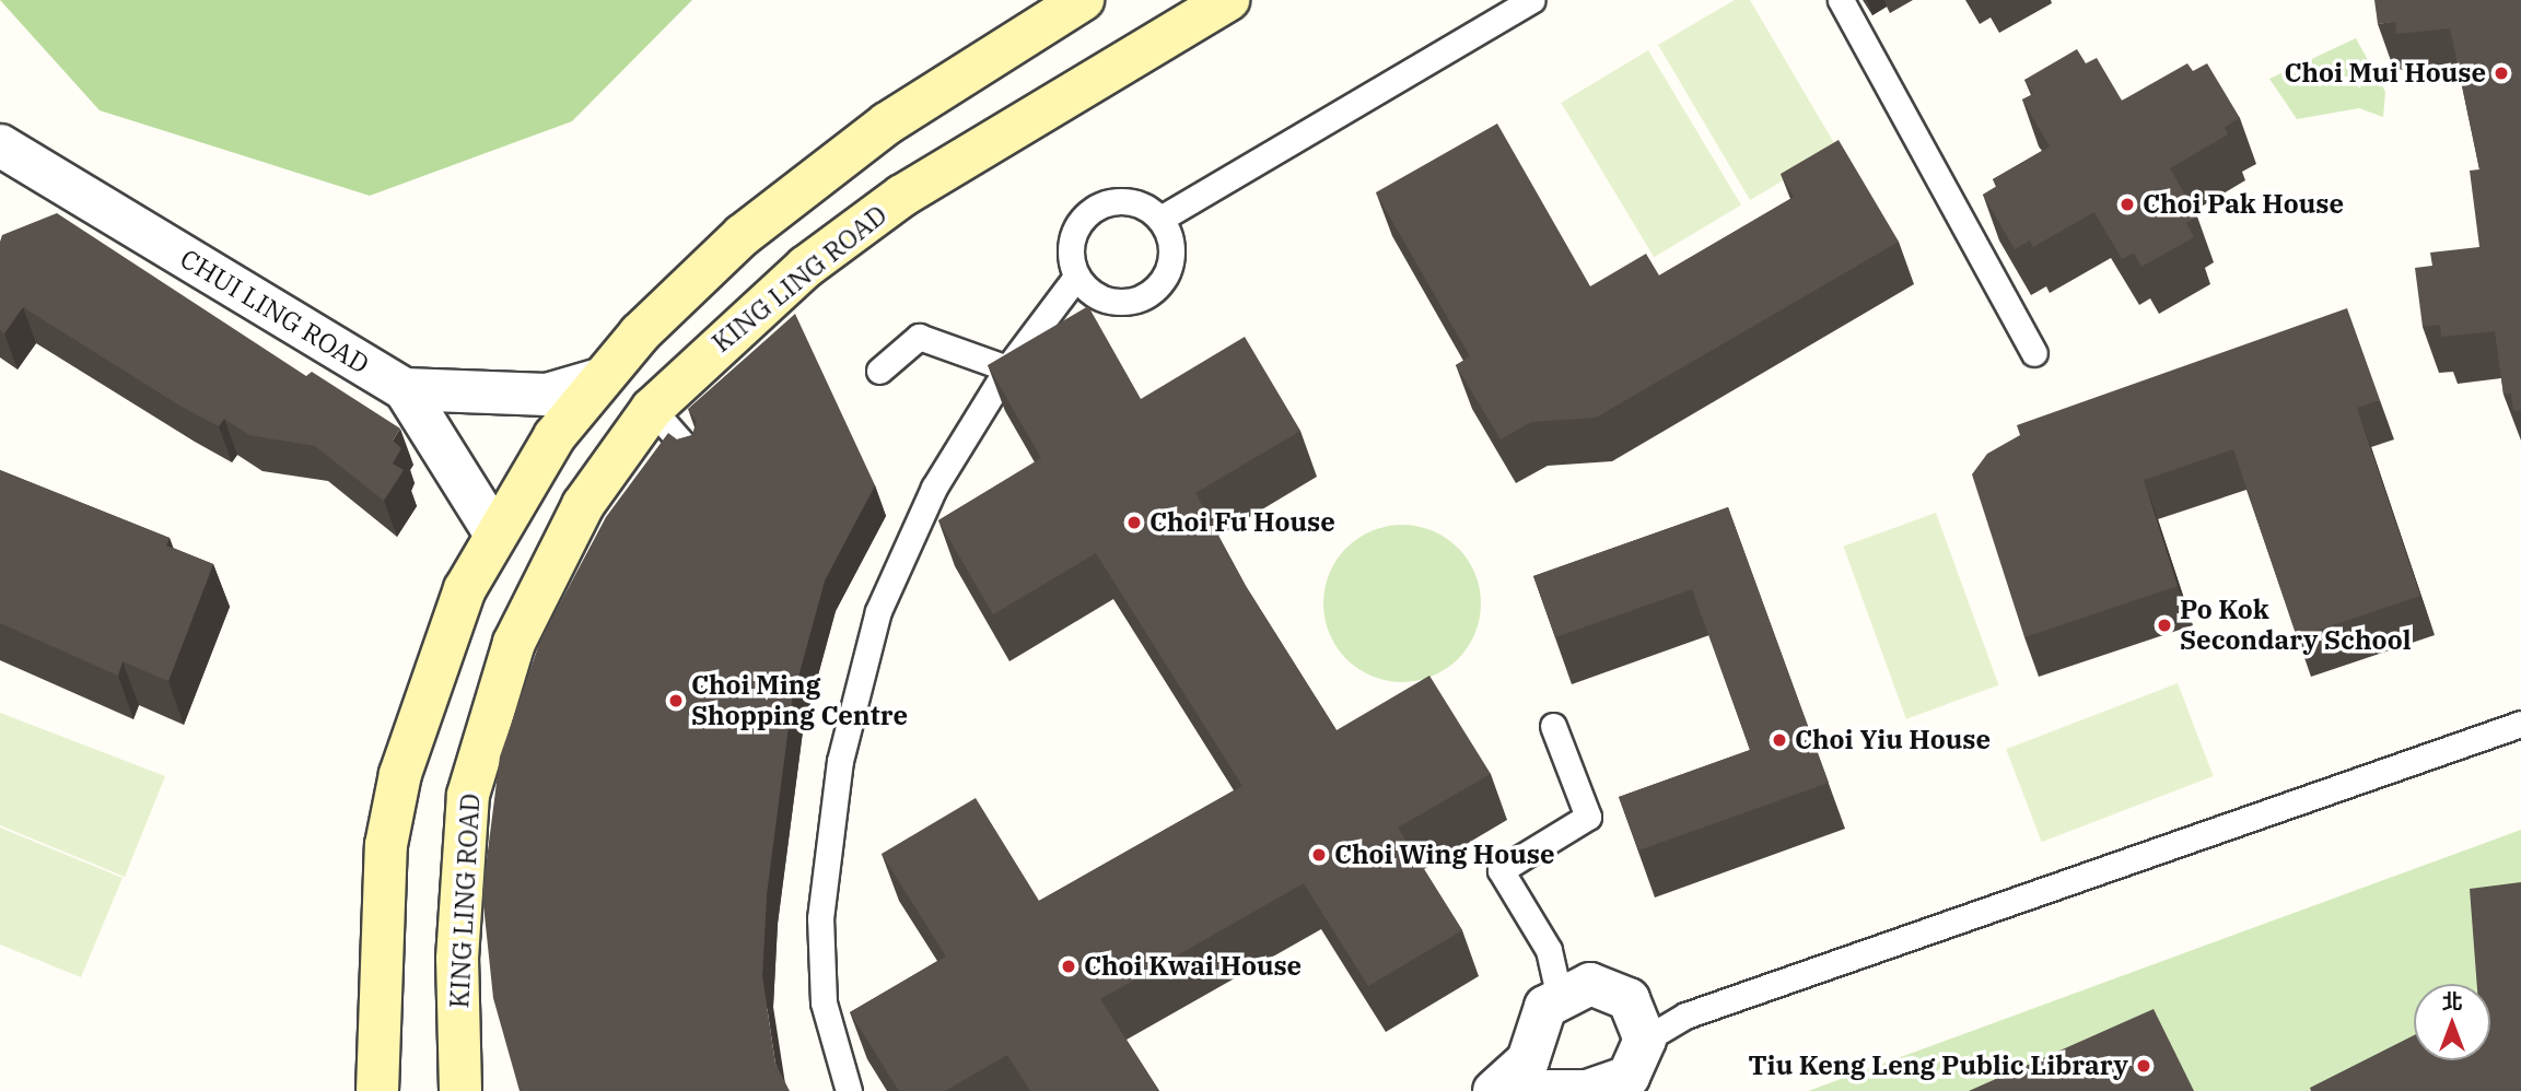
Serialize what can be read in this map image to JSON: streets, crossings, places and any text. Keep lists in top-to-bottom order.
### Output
{
  "streets": {
    "street": ["KING LING ROAD", "CHUI LING ROAD"]
  },
  "places": [
    "Choi Mui House",
    "Choi Pak House",
    "Choi Fu House",
    "Po Kok Secondary School",
    "Choi Ming Shopping Centre",
    "Choi Yiu House",
    "Choi Wing House",
    "Choi Kwai House",
    "Tiu Keng Leng Public Library"
  ],
  "north": "top"
}
